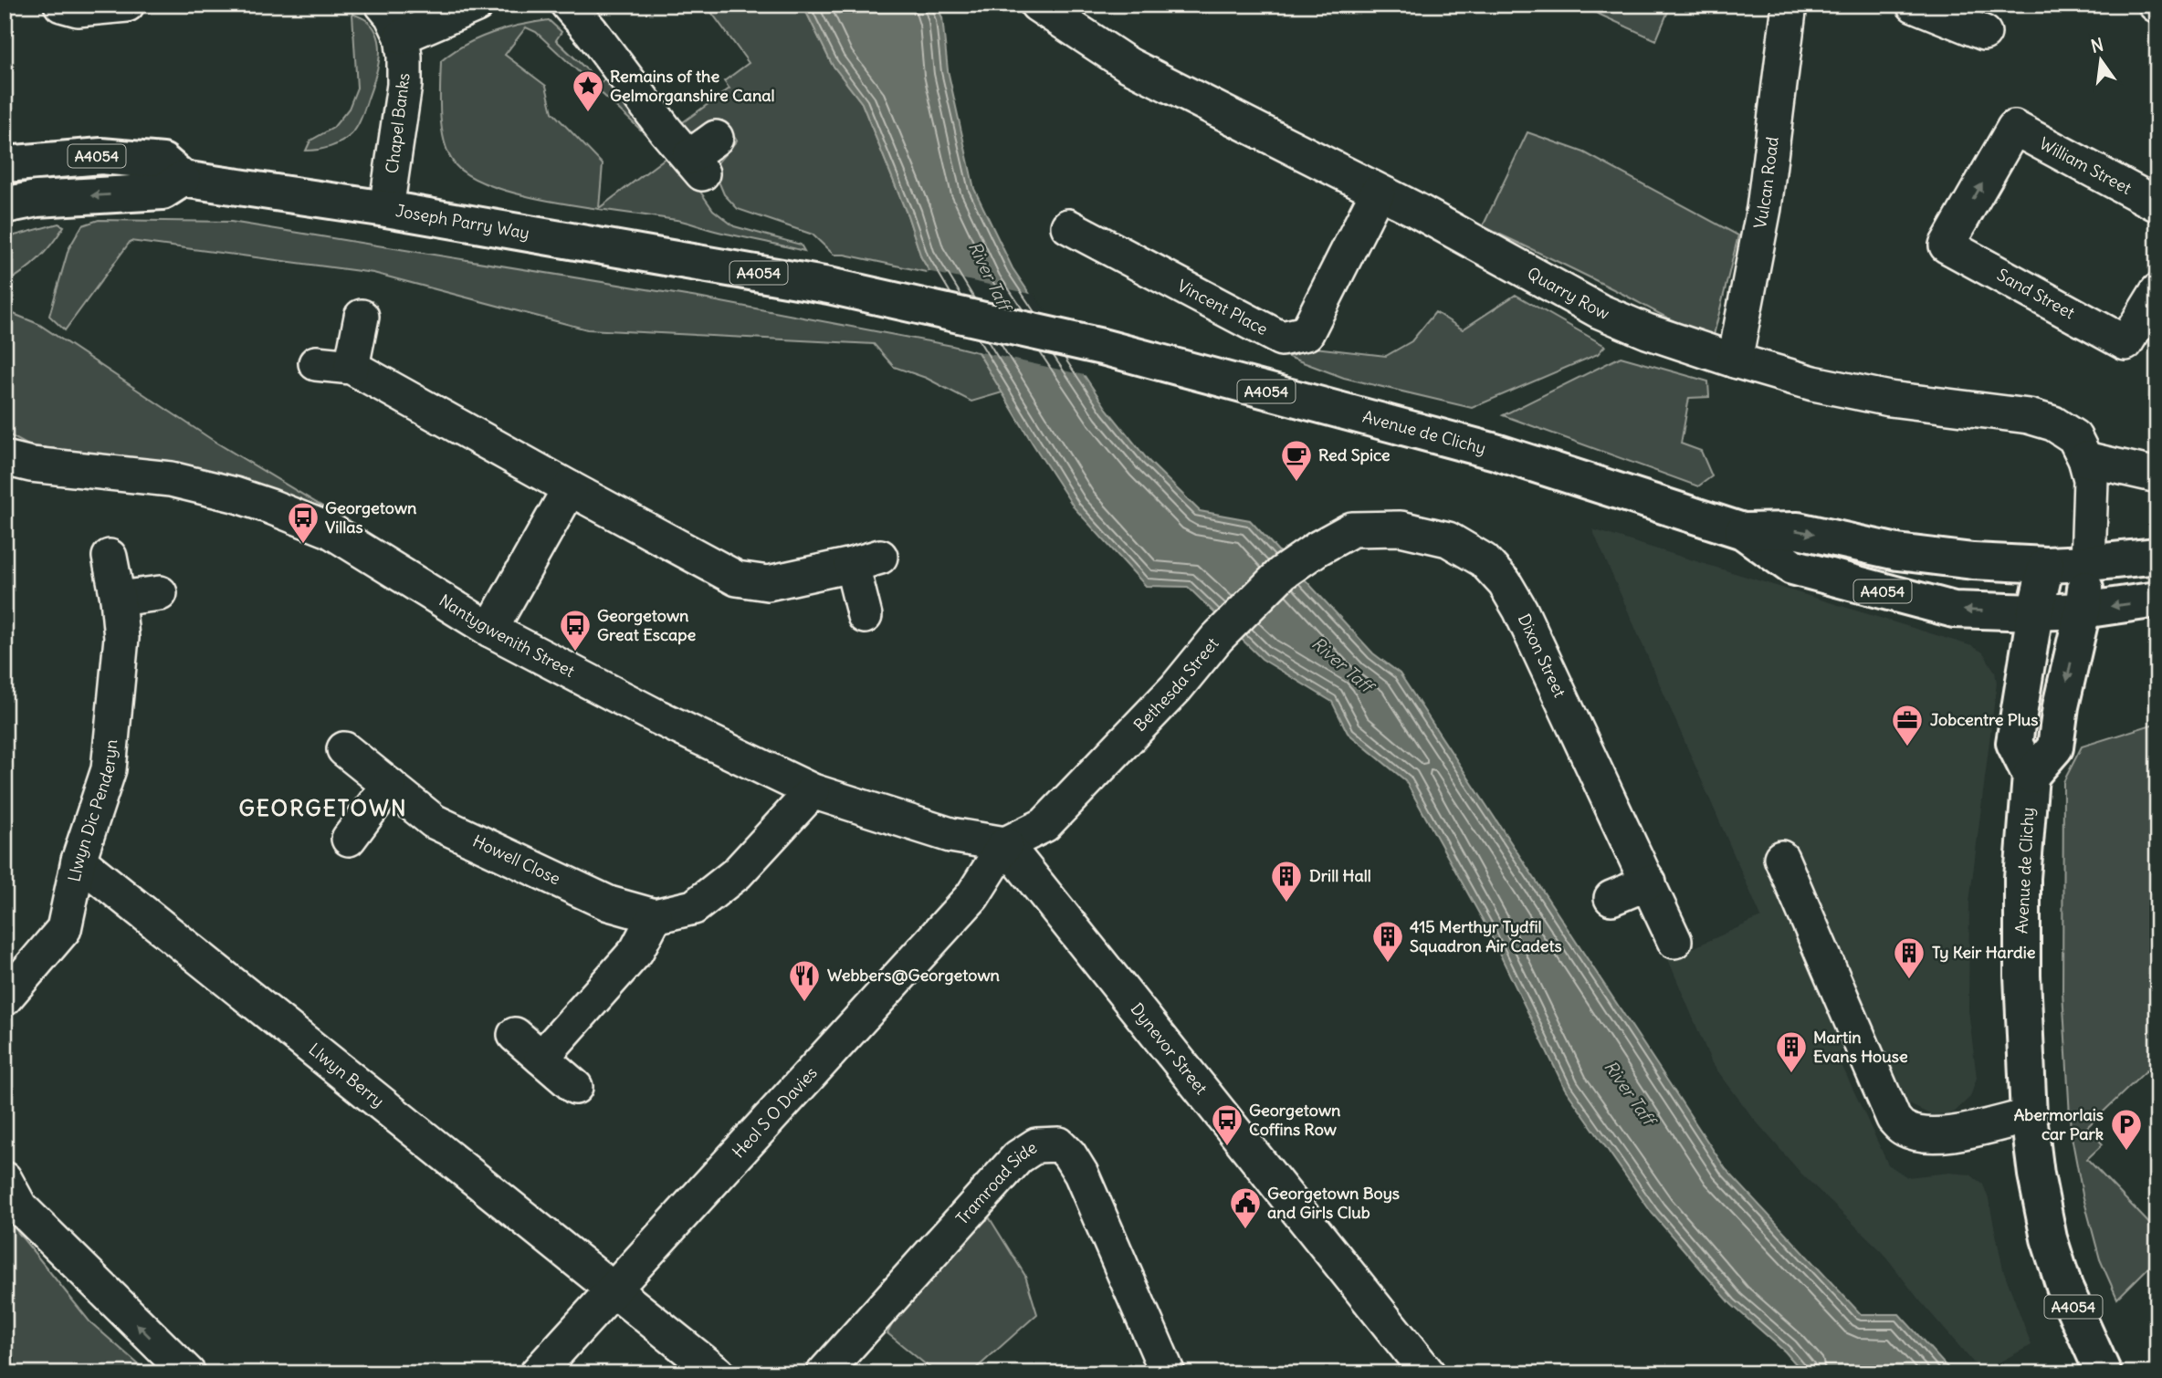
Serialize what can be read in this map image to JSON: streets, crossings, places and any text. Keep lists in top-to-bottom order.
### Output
{
  "streets": {
    "main road": ["A4054", "Joseph Parry Way", "Avenue de Clichy"],
    "street": [
      "Chapel Banks",
      "William Street",
      "Vulcan Road",
      "Quarry Row",
      "Sand Street",
      "Vincent Place",
      "Nantygwenith Street",
      "Dixon Street",
      "Bethesda Street",
      "Llwyn Dic Penderyn",
      "Howell Close",
      "Dynevor Street",
      "Llwyn Berry",
      "Heol S O Davies",
      "Tramroad Side"
    ]
  },
  "crossings": [
    ["Chapel Banks", "Joseph Parry Way"],
    ["A4054", "Quarry Row"],
    ["A4054", "Avenue de Clichy"],
    ["William Street", "Sand Street"],
    ["Vulcan Road", "Quarry Row"],
    ["Joseph Parry Way", "Avenue de Clichy"],
    ["Quarry Row", "Vincent Place"],
    ["Nantygwenith Street", "Bethesda Street"],
    ["Nantygwenith Street", "Howell Close"],
    ["Nantygwenith Street", "Dynevor Street"],
    ["Nantygwenith Street", "Heol S O Davies"],
    ["Dixon Street", "Bethesda Street"],
    ["Bethesda Street", "Dynevor Street"],
    ["Bethesda Street", "Heol S O Davies"],
    ["Llwyn Dic Penderyn", "Llwyn Berry"],
    ["Dynevor Street", "Heol S O Davies"],
    ["Llwyn Berry", "Heol S O Davies"]
  ],
  "districts": ["GEORGETOWN"],
  "water": ["River Taff"],
  "places": {
    "place": ["Remains of the Gelmorganshire Canal"],
    "cafe": ["Red Spice"],
    "bus stop": ["Georgetown Villas", "Georgetown Great Escape", "Georgetown Coffins Row"],
    "office": ["Jobcentre Plus"],
    "building": [
      "Drill Hall",
      "415 Merthyr Tydfil Squadron Air Cadets",
      "Ty Keir Hardie",
      "Martin Evans House"
    ],
    "restaurant": ["Webbers@Georgetown"],
    "parking": ["Abermorlais car Park"],
    "public building": ["Georgetown Boys and Girls Club"]
  },
  "north": "top"
}
